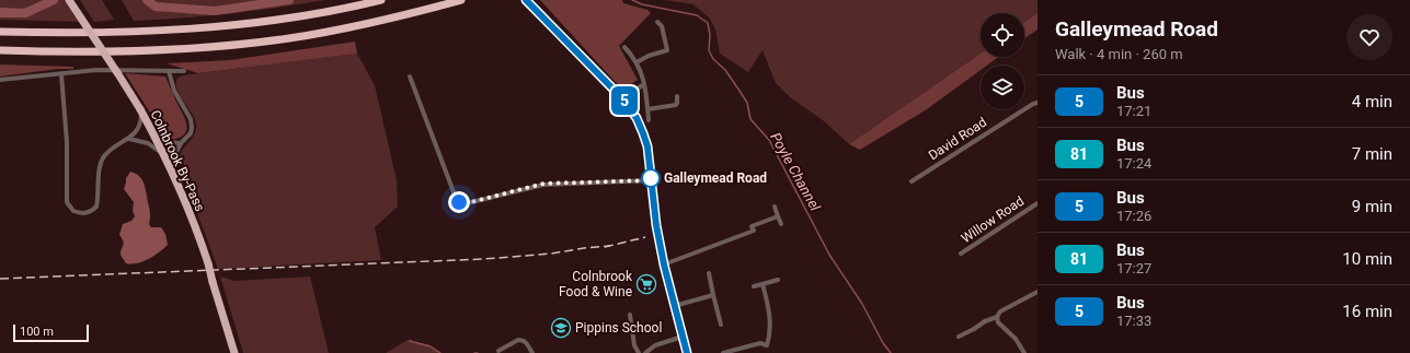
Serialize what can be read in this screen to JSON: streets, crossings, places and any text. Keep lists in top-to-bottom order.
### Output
{
  "streets": {
    "highway": ["Colnbrook By-Pass"],
    "street": ["David Road", "Willow Road"]
  },
  "water": ["Poyle Channel"],
  "places": {
    "other": ["Galleymead Road"],
    "supermarket": ["Colnbrook Food & Wine"],
    "school or university": ["Pippins School"]
  },
  "lines": ["bus line 5"],
  "scale_bar": "100 m",
  "page": {
    "on_map": "5",
    "heading": ["Galleymead Road", "Walk · 4 min · 260 m"],
    "list": [
      {
        "mark": "5",
        "name": "Bus",
        "note": "17:21",
        "value": "4 min"
      },
      {
        "mark": "81",
        "name": "Bus",
        "note": "17:24",
        "value": "7 min"
      },
      {
        "mark": "5",
        "name": "Bus",
        "note": "17:26",
        "value": "9 min"
      },
      {
        "mark": "81",
        "name": "Bus",
        "note": "17:27",
        "value": "10 min"
      },
      {
        "mark": "5",
        "name": "Bus",
        "note": "17:33",
        "value": "16 min"
      }
    ],
    "scale": "100 m"
  }
}
